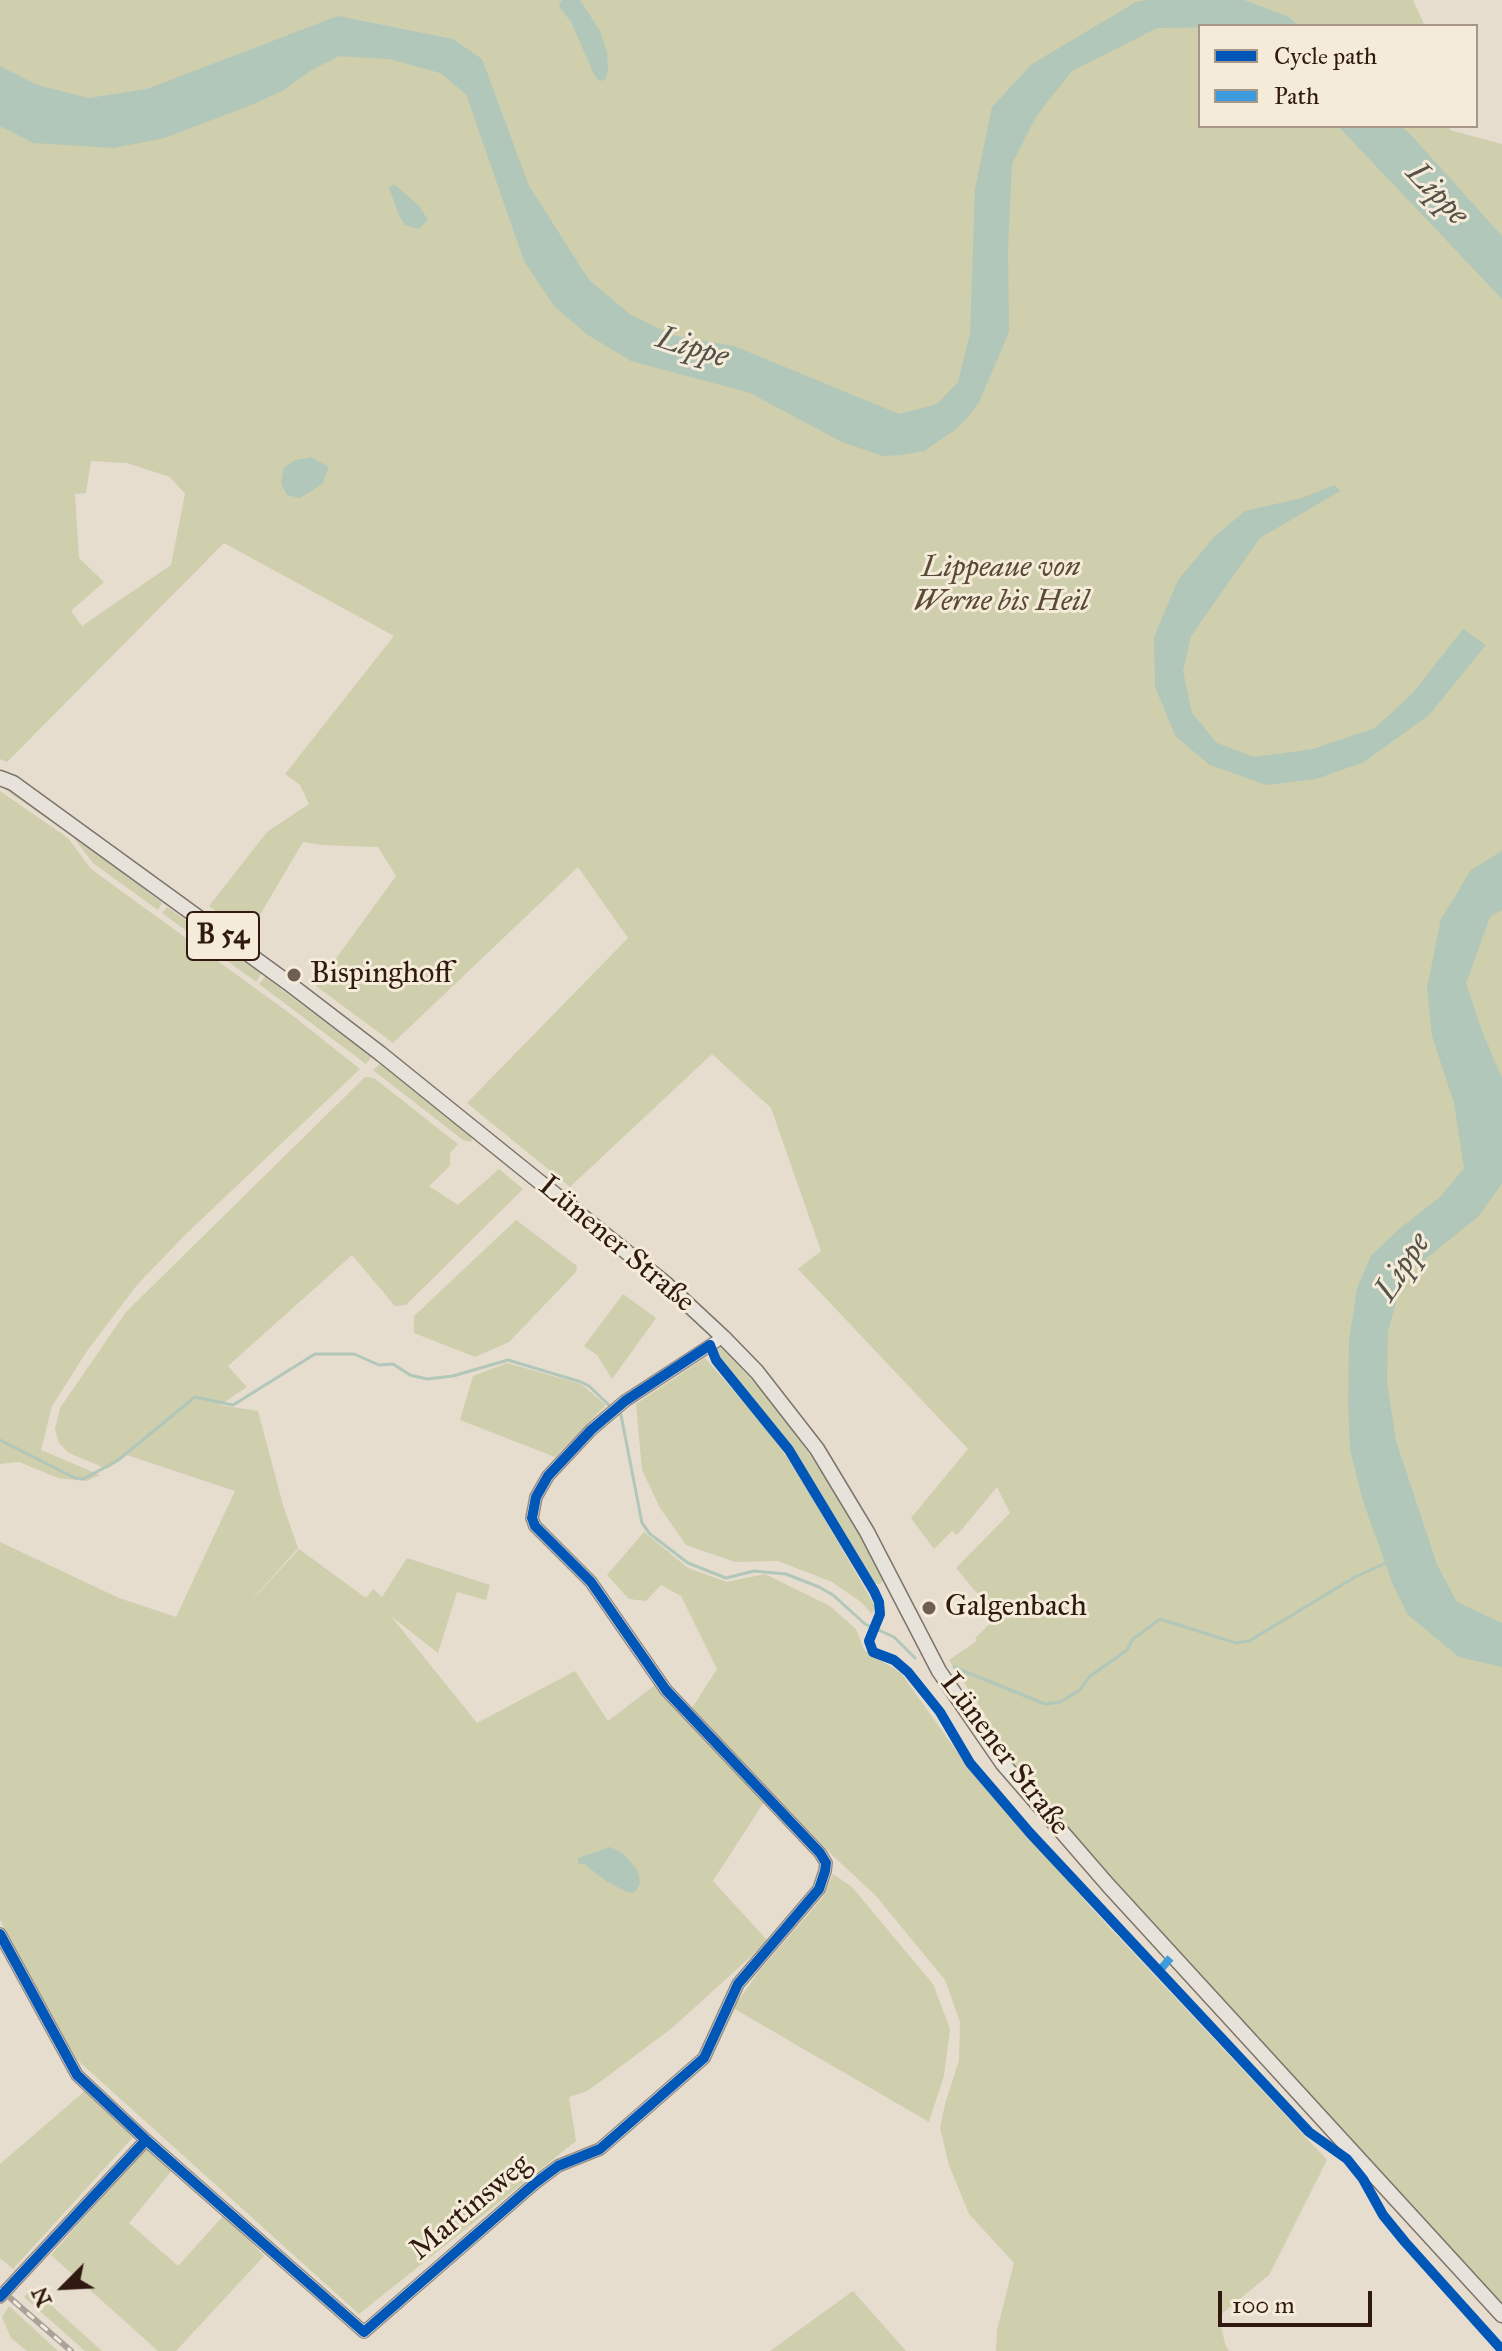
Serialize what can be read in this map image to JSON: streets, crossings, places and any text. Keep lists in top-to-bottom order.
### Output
{
  "streets": {
    "main road": ["B 54", "Lünener Straße"],
    "street": ["Martinsweg"]
  },
  "crossings": [
    ["Lünener Straße", "Martinsweg"]
  ],
  "water": ["Lippe"],
  "parks": ["Lippeaue von Werne bis Heil"],
  "places": ["Bispinghoff", "Galgenbach"],
  "legend": ["Cycle path", "Path"],
  "scale_bar": "100 m",
  "north": "bottom left"
}
